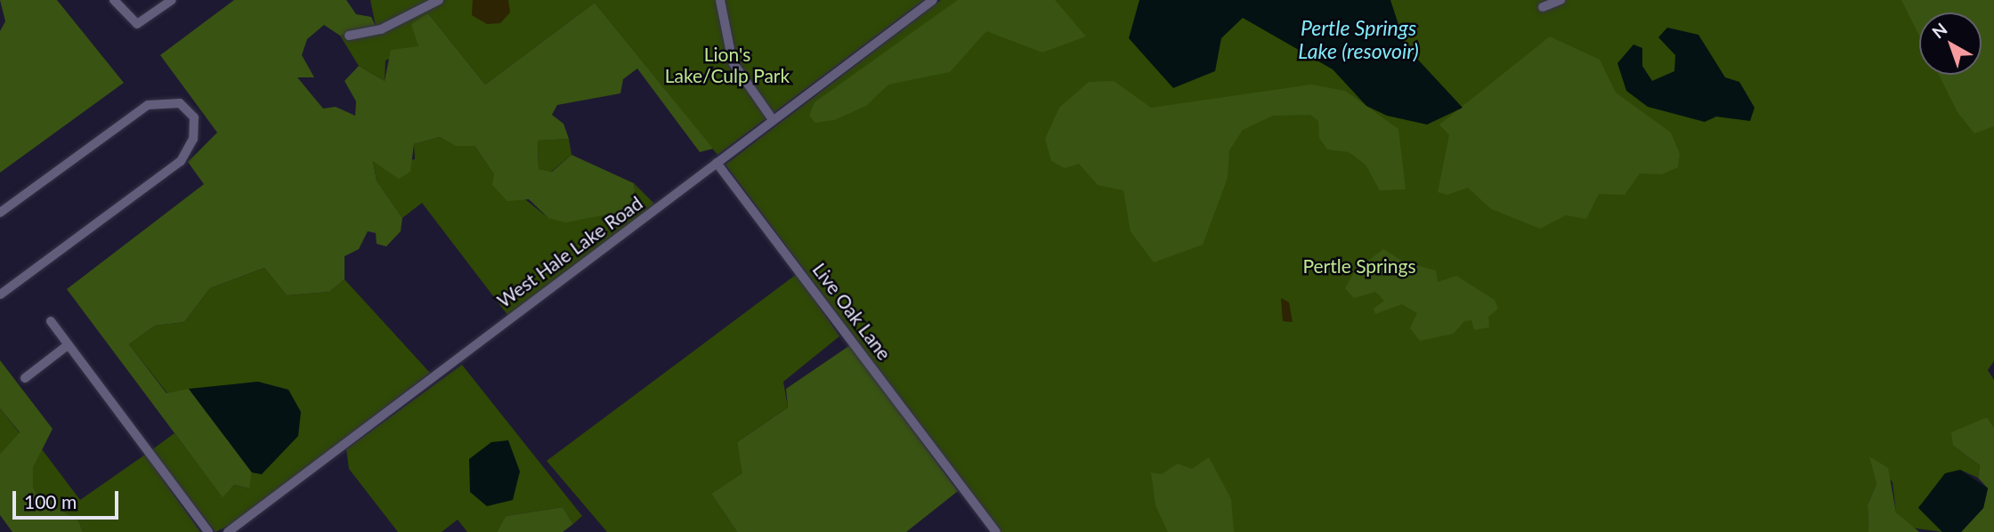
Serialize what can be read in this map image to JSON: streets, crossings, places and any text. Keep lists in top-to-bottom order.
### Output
{
  "streets": {
    "street": ["West Hale Lake Road", "Live Oak Lane"]
  },
  "crossings": [
    ["West Hale Lake Road", "Live Oak Lane"]
  ],
  "water": ["Pertle Springs Lake (resovoir)"],
  "parks": ["Lion's Lake/Culp Park", "Pertle Springs"],
  "scale_bar": "100 m",
  "north": "top left"
}
